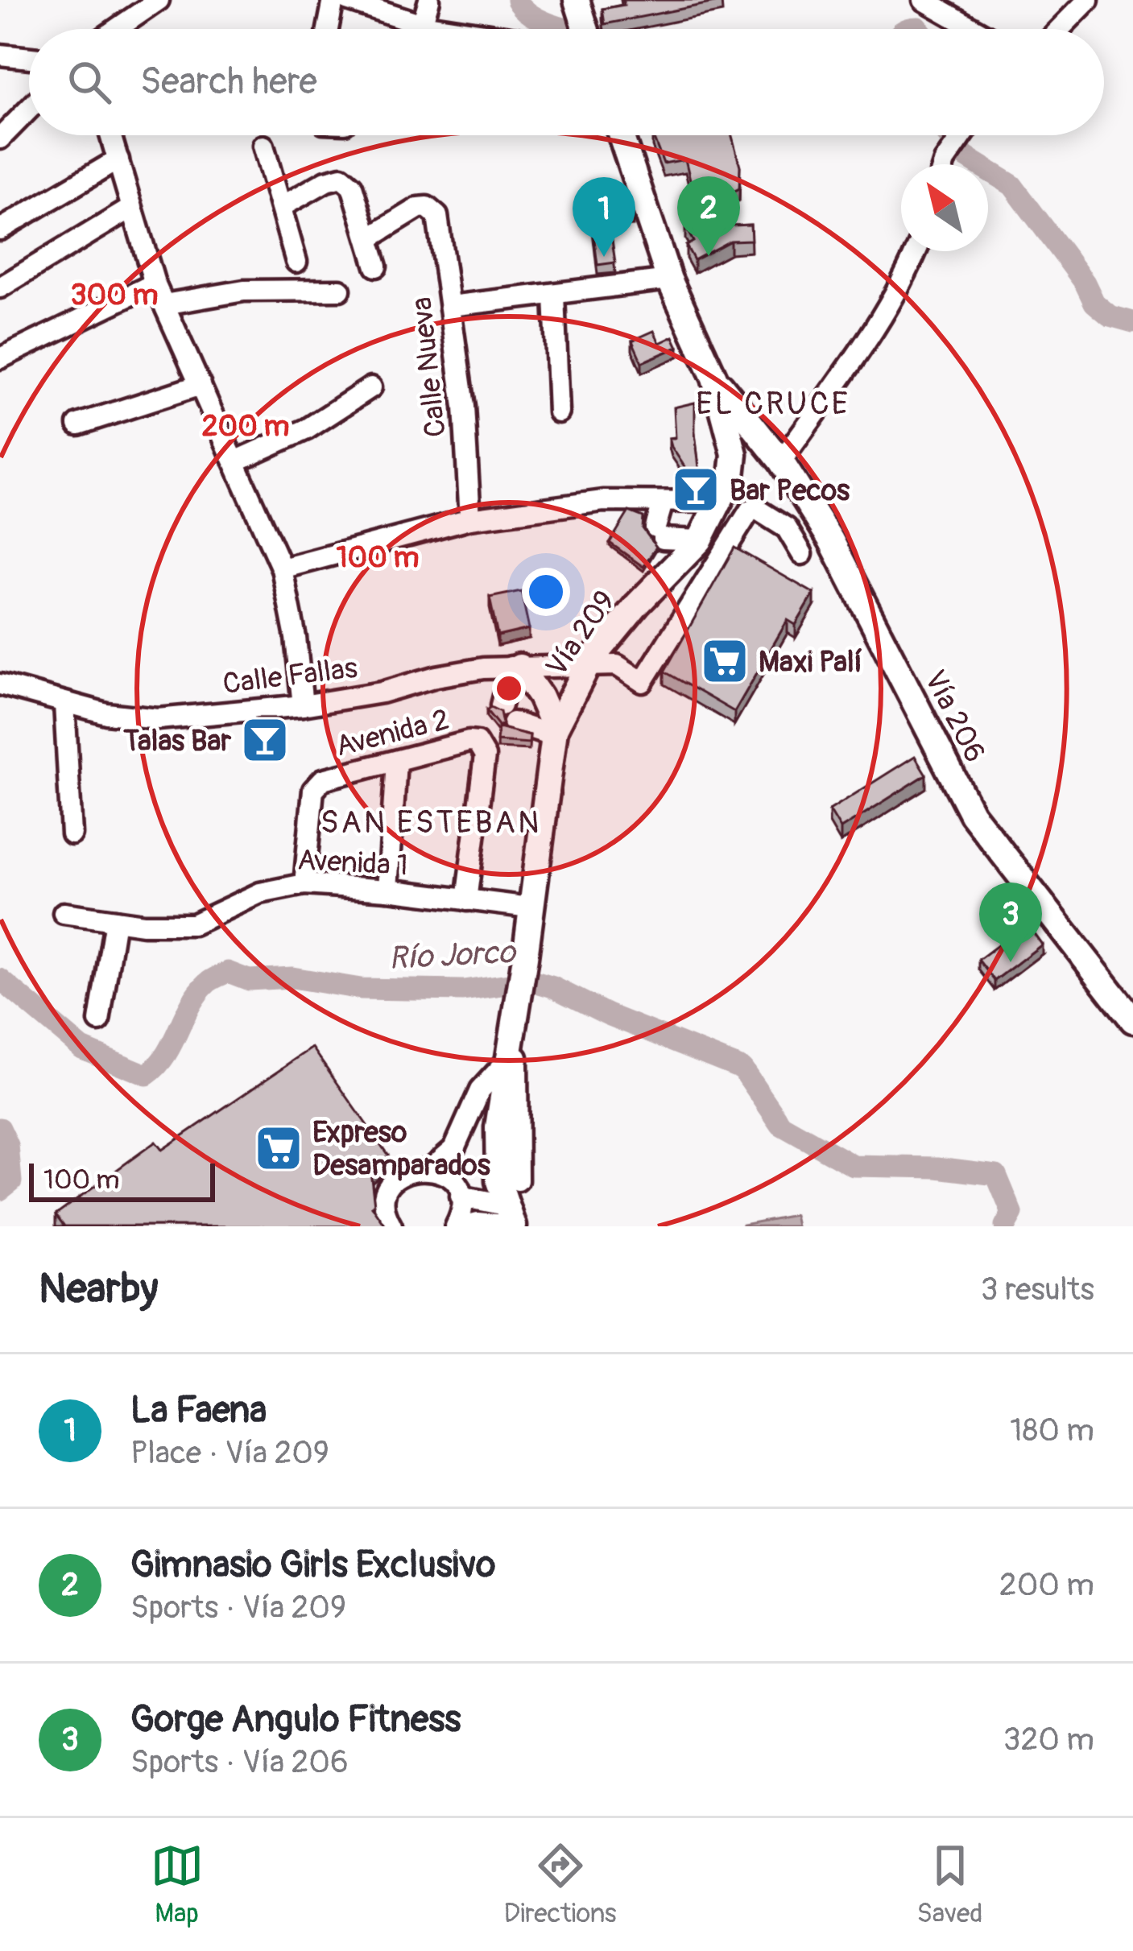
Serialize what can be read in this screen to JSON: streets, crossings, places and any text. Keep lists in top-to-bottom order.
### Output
{
  "streets": {
    "main road": ["Vía 209", "Vía 206"],
    "street": [
      "Calle Nueva",
      "Calle Fallas",
      "Avenida 2",
      "Avenida 1"
    ]
  },
  "crossings": [
    ["Vía 209", "Calle Fallas"],
    ["Vía 209", "Avenida 1"],
    ["Avenida 2", "Avenida 1"]
  ],
  "districts": ["EL CRUCE", "SAN ESTEBAN"],
  "water": ["Río Jorco"],
  "places": {
    "bar": ["Bar Pecos", "Talas Bar"],
    "supermarket": ["Maxi Palí", "Expreso Desamparados"]
  },
  "scale_bar": "100 m",
  "north": "top left",
  "page": {
    "search": "Search here",
    "pins": ["2", "1", "3"],
    "scale": "100 m",
    "heading": ["Nearby", "3 results"],
    "list": [
      {
        "mark": "1",
        "name": "La Faena",
        "note": "Place · Vía 209",
        "value": "180 m"
      },
      {
        "mark": "2",
        "name": "Gimnasio Girls Exclusivo",
        "note": "Sports · Vía 209",
        "value": "200 m"
      },
      {
        "mark": "3",
        "name": "Gorge Angulo Fitness",
        "note": "Sports · Vía 206",
        "value": "320 m"
      }
    ],
    "nav": ["Map", "Directions", "Saved"]
  },
  "rings": ["300 m", "200 m", "100 m"]
}
